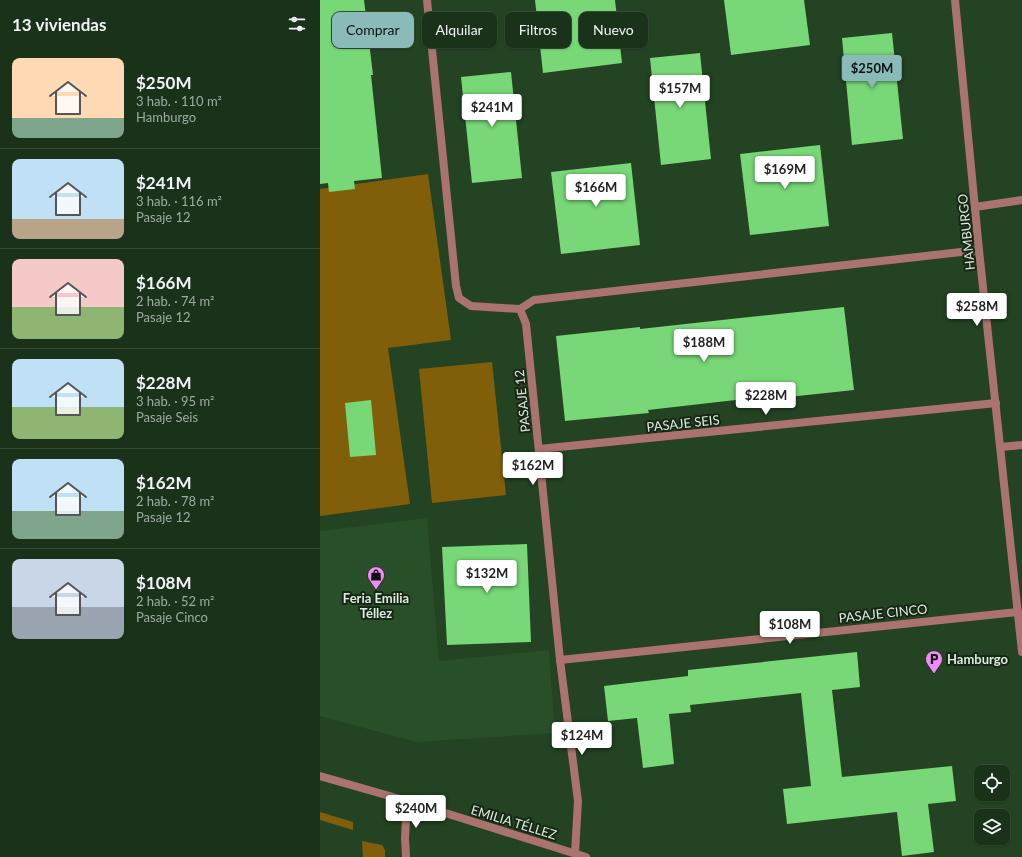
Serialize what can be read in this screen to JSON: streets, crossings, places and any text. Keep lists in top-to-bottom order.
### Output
{
  "streets": {
    "street": [
      "HAMBURGO",
      "PASAJE 12",
      "PASAJE SEIS",
      "PASAJE CINCO",
      "EMILIA TÉLLEZ"
    ]
  },
  "crossings": [
    ["HAMBURGO", "PASAJE SEIS"],
    ["HAMBURGO", "PASAJE CINCO"],
    ["PASAJE 12", "PASAJE SEIS"],
    ["PASAJE 12", "PASAJE CINCO"],
    ["PASAJE 12", "EMILIA TÉLLEZ"]
  ],
  "places": {
    "shop": ["Feria Emilia Téllez"],
    "parking": ["Hamburgo"]
  },
  "page": {
    "heading": "13 viviendas",
    "chip": [
      "Comprar",
      "Alquilar",
      "Filtros",
      "Nuevo"
    ],
    "list": [
      {
        "name": "$250M",
        "note": "3 hab. · 110 m² · Hamburgo"
      },
      {
        "name": "$241M",
        "note": "3 hab. · 116 m² · Pasaje 12"
      },
      {
        "name": "$166M",
        "note": "2 hab. · 74 m² · Pasaje 12"
      },
      {
        "name": "$228M",
        "note": "3 hab. · 95 m² · Pasaje Seis"
      },
      {
        "name": "$162M",
        "note": "2 hab. · 78 m² · Pasaje 12"
      },
      {
        "name": "$108M",
        "note": "2 hab. · 52 m² · Pasaje Cinco"
      }
    ],
    "price": [
      "$250M",
      "$157M",
      "$241M",
      "$169M",
      "$166M",
      "$258M",
      "$188M",
      "$228M",
      "$162M",
      "$132M",
      "$108M",
      "$124M",
      "$240M"
    ]
  }
}
